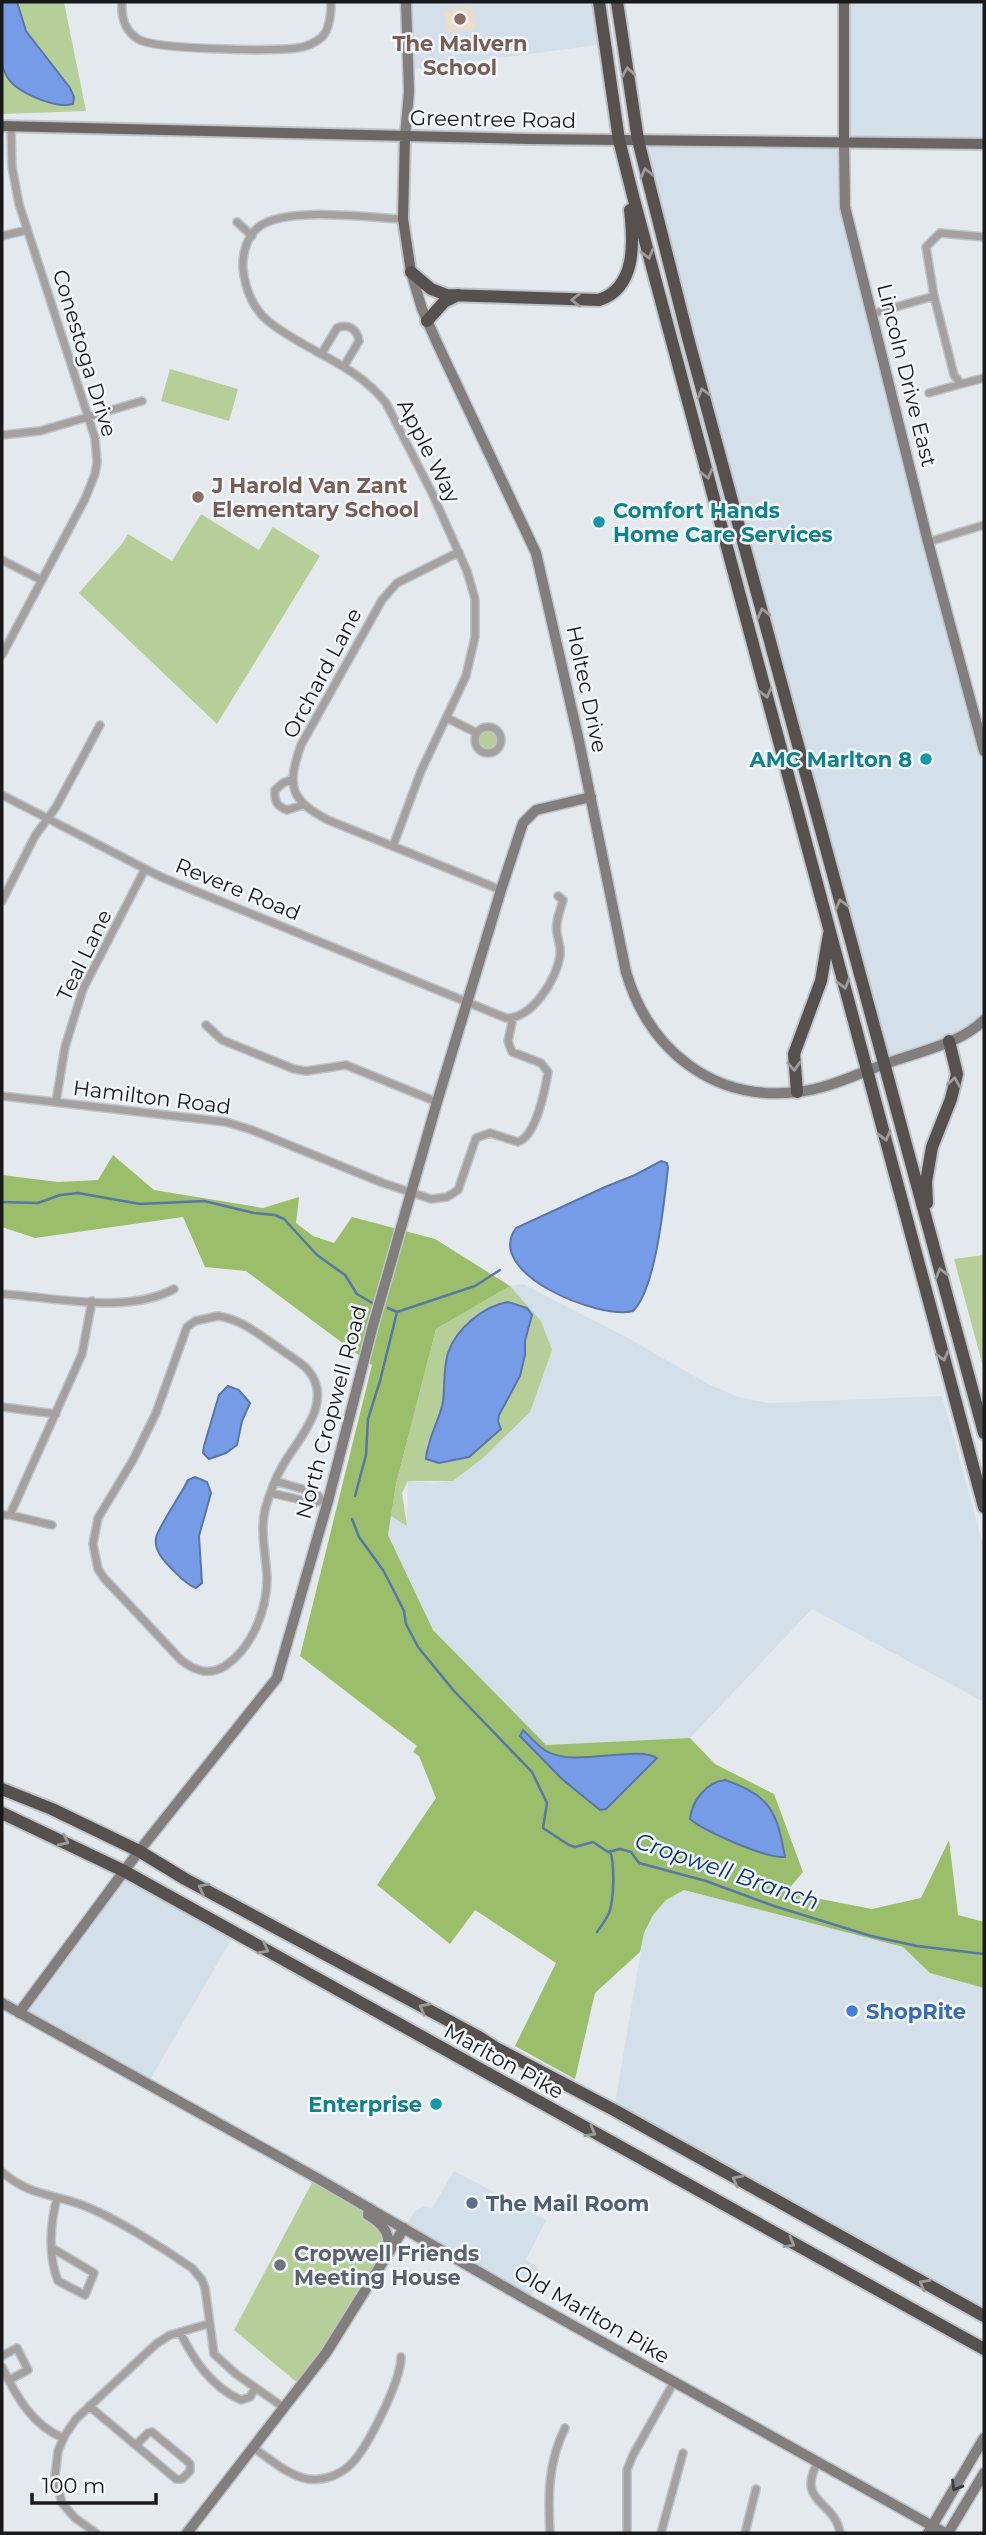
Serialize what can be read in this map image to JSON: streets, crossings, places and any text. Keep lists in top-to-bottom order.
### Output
{
  "streets": {
    "highway": ["Marlton Pike"],
    "main road": ["Greentree Road", "Lincoln Drive East", "Holtec Drive"],
    "street": [
      "Conestoga Drive",
      "Apple Way",
      "Orchard Lane",
      "Revere Road",
      "Teal Lane",
      "Hamilton Road",
      "North Cropwell Road",
      "Old Marlton Pike"
    ]
  },
  "crossings": [
    ["Greentree Road", "Conestoga Drive"],
    ["Greentree Road", "Lincoln Drive East"],
    ["Greentree Road", "Holtec Drive"],
    ["Apple Way", "Orchard Lane"],
    ["Holtec Drive", "North Cropwell Road"],
    ["Revere Road", "Teal Lane"],
    ["Revere Road", "Hamilton Road"],
    ["Revere Road", "North Cropwell Road"],
    ["Teal Lane", "Hamilton Road"],
    ["Hamilton Road", "North Cropwell Road"],
    ["North Cropwell Road", "Marlton Pike"],
    ["North Cropwell Road", "Old Marlton Pike"]
  ],
  "water": ["Cropwell Branch"],
  "places": [
    "The Malvern School",
    "J Harold Van Zant Elementary School",
    "Comfort Hands Home Care Services",
    "AMC Marlton 8",
    "ShopRite",
    "Enterprise",
    "The Mail Room",
    "Cropwell Friends Meeting House"
  ],
  "scale_bar": "100 m"
}
